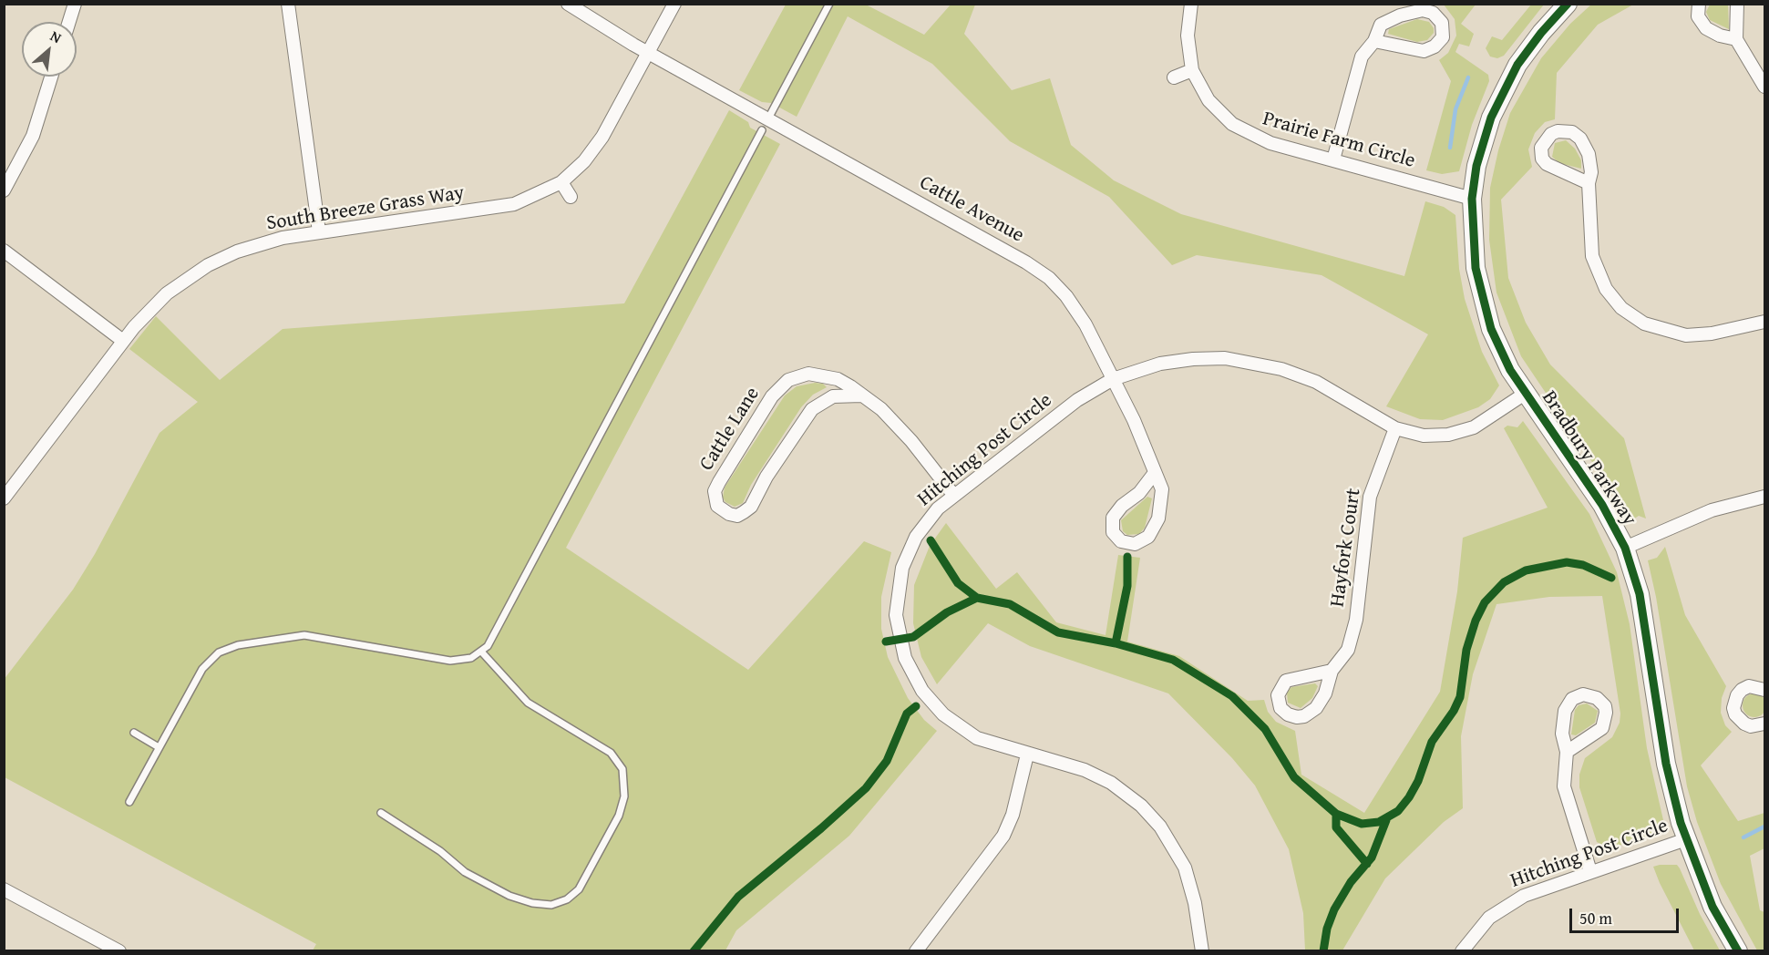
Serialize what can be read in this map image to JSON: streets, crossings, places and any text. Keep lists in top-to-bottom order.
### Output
{
  "streets": {
    "street": [
      "Prairie Farm Circle",
      "South Breeze Grass Way",
      "Cattle Avenue",
      "Cattle Lane",
      "Hitching Post Circle",
      "Bradbury Parkway",
      "Hayfork Court"
    ]
  },
  "crossings": [
    ["Prairie Farm Circle", "Bradbury Parkway"],
    ["South Breeze Grass Way", "Cattle Avenue"],
    ["Cattle Avenue", "Hitching Post Circle"],
    ["Cattle Lane", "Hitching Post Circle"],
    ["Hitching Post Circle", "Bradbury Parkway"],
    ["Hitching Post Circle", "Hayfork Court"]
  ],
  "scale_bar": "50 m",
  "north": "top right"
}
